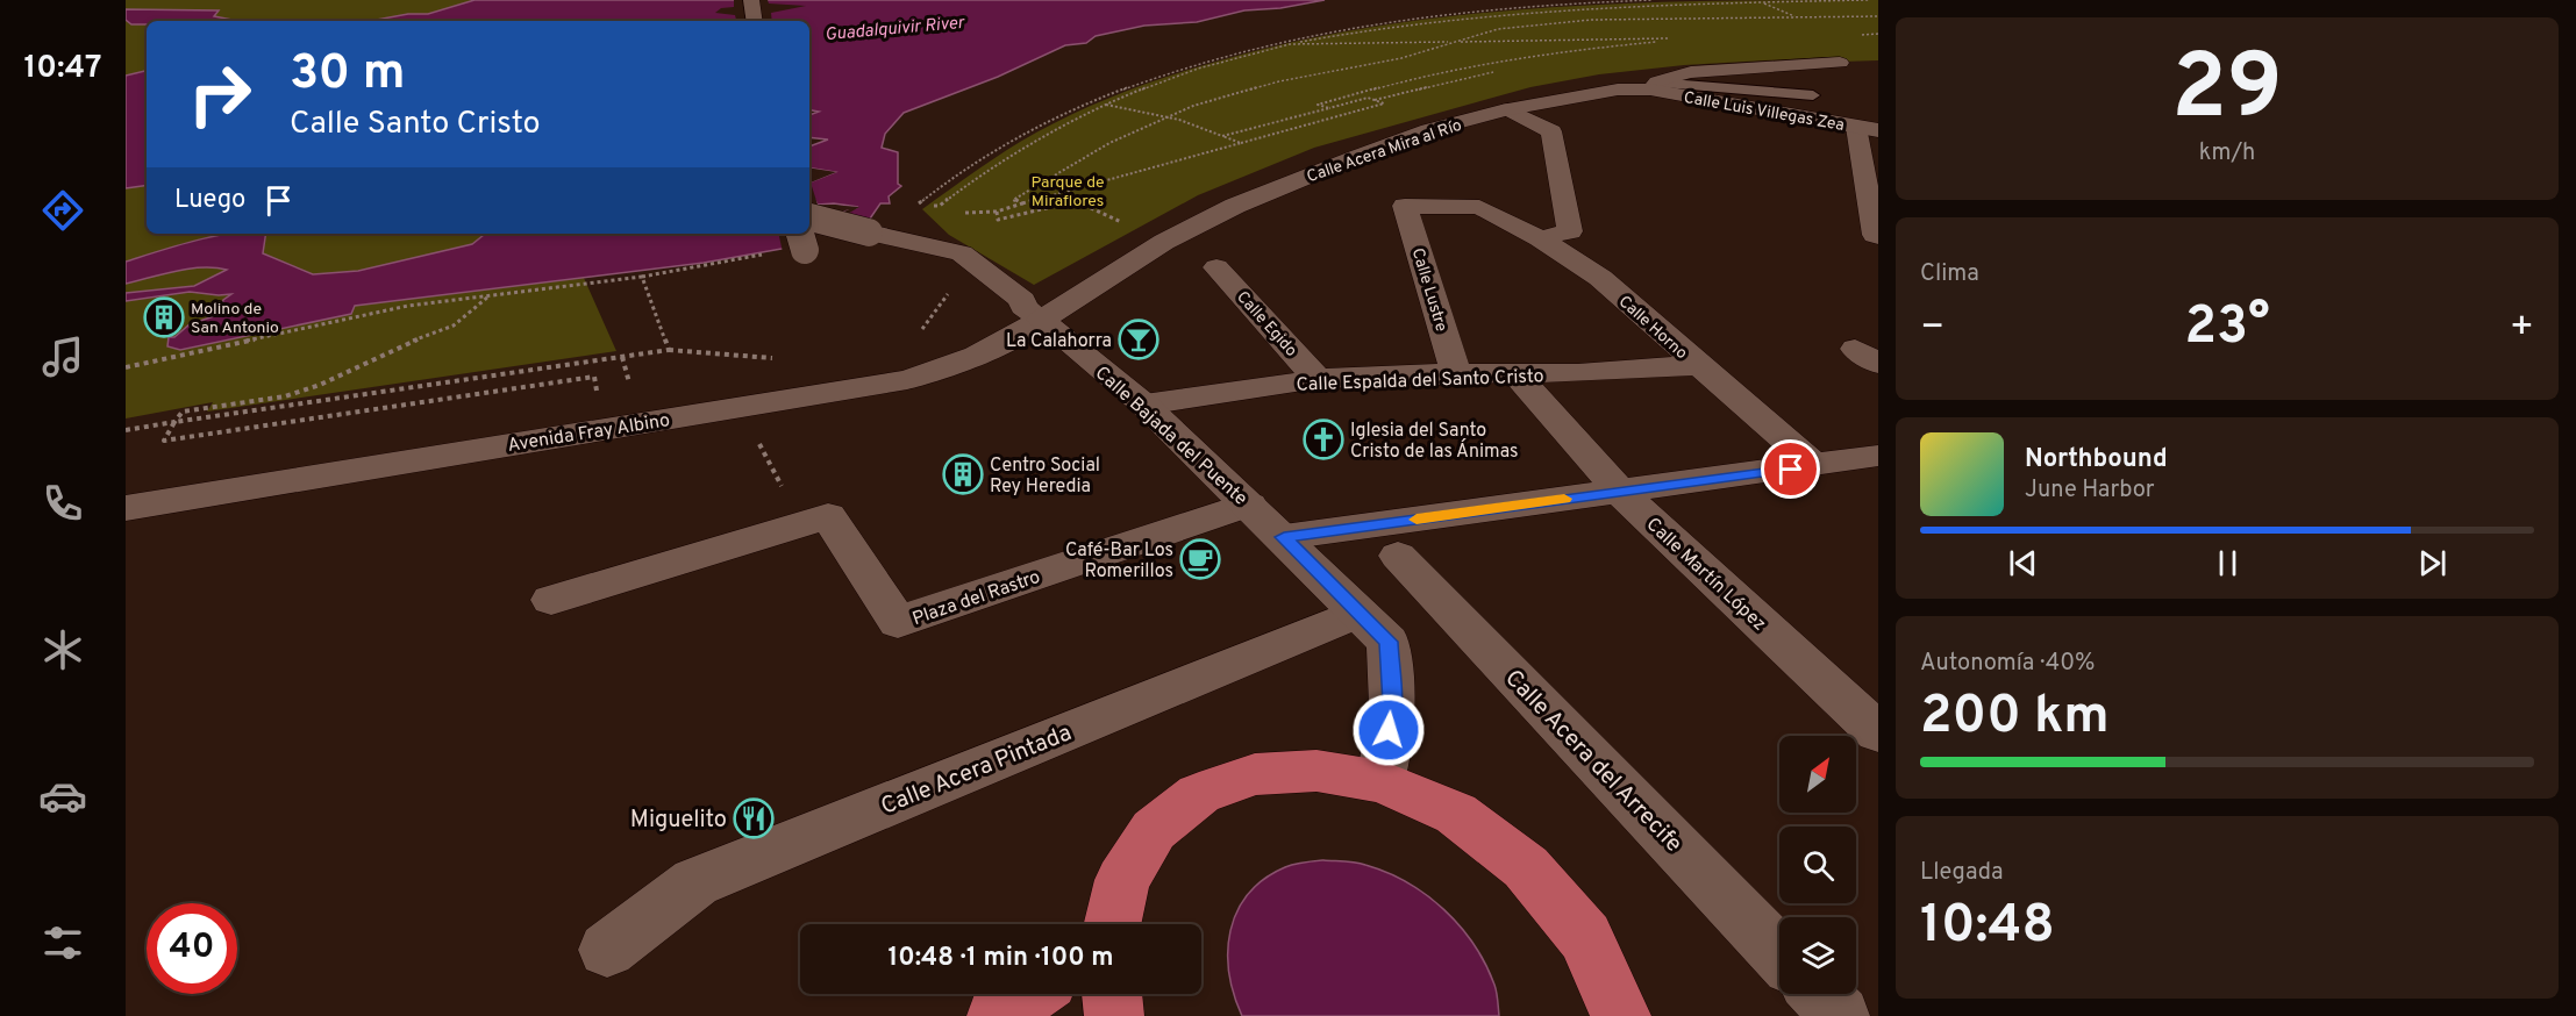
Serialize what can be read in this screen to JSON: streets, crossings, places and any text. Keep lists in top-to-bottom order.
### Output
{
  "streets": {
    "street": [
      "Calle Luis Villegas Zea",
      "Calle Acera Mira al Río",
      "Calle Lustre",
      "Calle Egido",
      "Calle Horno",
      "Calle Espalda del Santo Cristo",
      "Avenida Fray Albino",
      "Calle Bajada del Puente",
      "Calle Martín López",
      "Plaza del Rastro",
      "Calle Acera del Arrecife",
      "Calle Acera Pintada"
    ]
  },
  "crossings": [
    ["Calle Luis Villegas Zea", "Calle Acera Mira al Río"],
    ["Calle Acera Mira al Río", "Avenida Fray Albino"],
    ["Calle Acera Mira al Río", "Calle Bajada del Puente"],
    ["Calle Lustre", "Calle Horno"],
    ["Calle Lustre", "Calle Espalda del Santo Cristo"],
    ["Calle Egido", "Calle Espalda del Santo Cristo"],
    ["Calle Horno", "Calle Espalda del Santo Cristo"],
    ["Calle Espalda del Santo Cristo", "Calle Bajada del Puente"],
    ["Calle Espalda del Santo Cristo", "Calle Martín López"],
    ["Avenida Fray Albino", "Calle Bajada del Puente"],
    ["Calle Bajada del Puente", "Plaza del Rastro"],
    ["Calle Bajada del Puente", "Calle Acera Pintada"]
  ],
  "water": ["Guadalquivir River"],
  "parks": ["Parque de Miraflores"],
  "places": {
    "building": ["Molino de San Antonio", "Centro Social Rey Heredia"],
    "bar": ["La Calahorra"],
    "church": ["Iglesia del Santo Cristo de las Ánimas"],
    "cafe": ["Café-Bar Los Romerillos"],
    "restaurant": ["Miguelito"]
  },
  "north": "top right",
  "page": {
    "tabs": "10:47",
    "tile": [
      ["29", "km/h"],
      "Clima",
      ["Autonomía · 40%", "200 km"],
      ["Llegada", "10:48"]
    ],
    "turn": ["30 m", "Calle Santo Cristo"],
    "then": "Luego",
    "heat": ["−", "23°", "+"],
    "song": ["Northbound", "June Harbor"],
    "limit": "40",
    "trip": "10:48 · 1 min · 100 m"
  }
}
